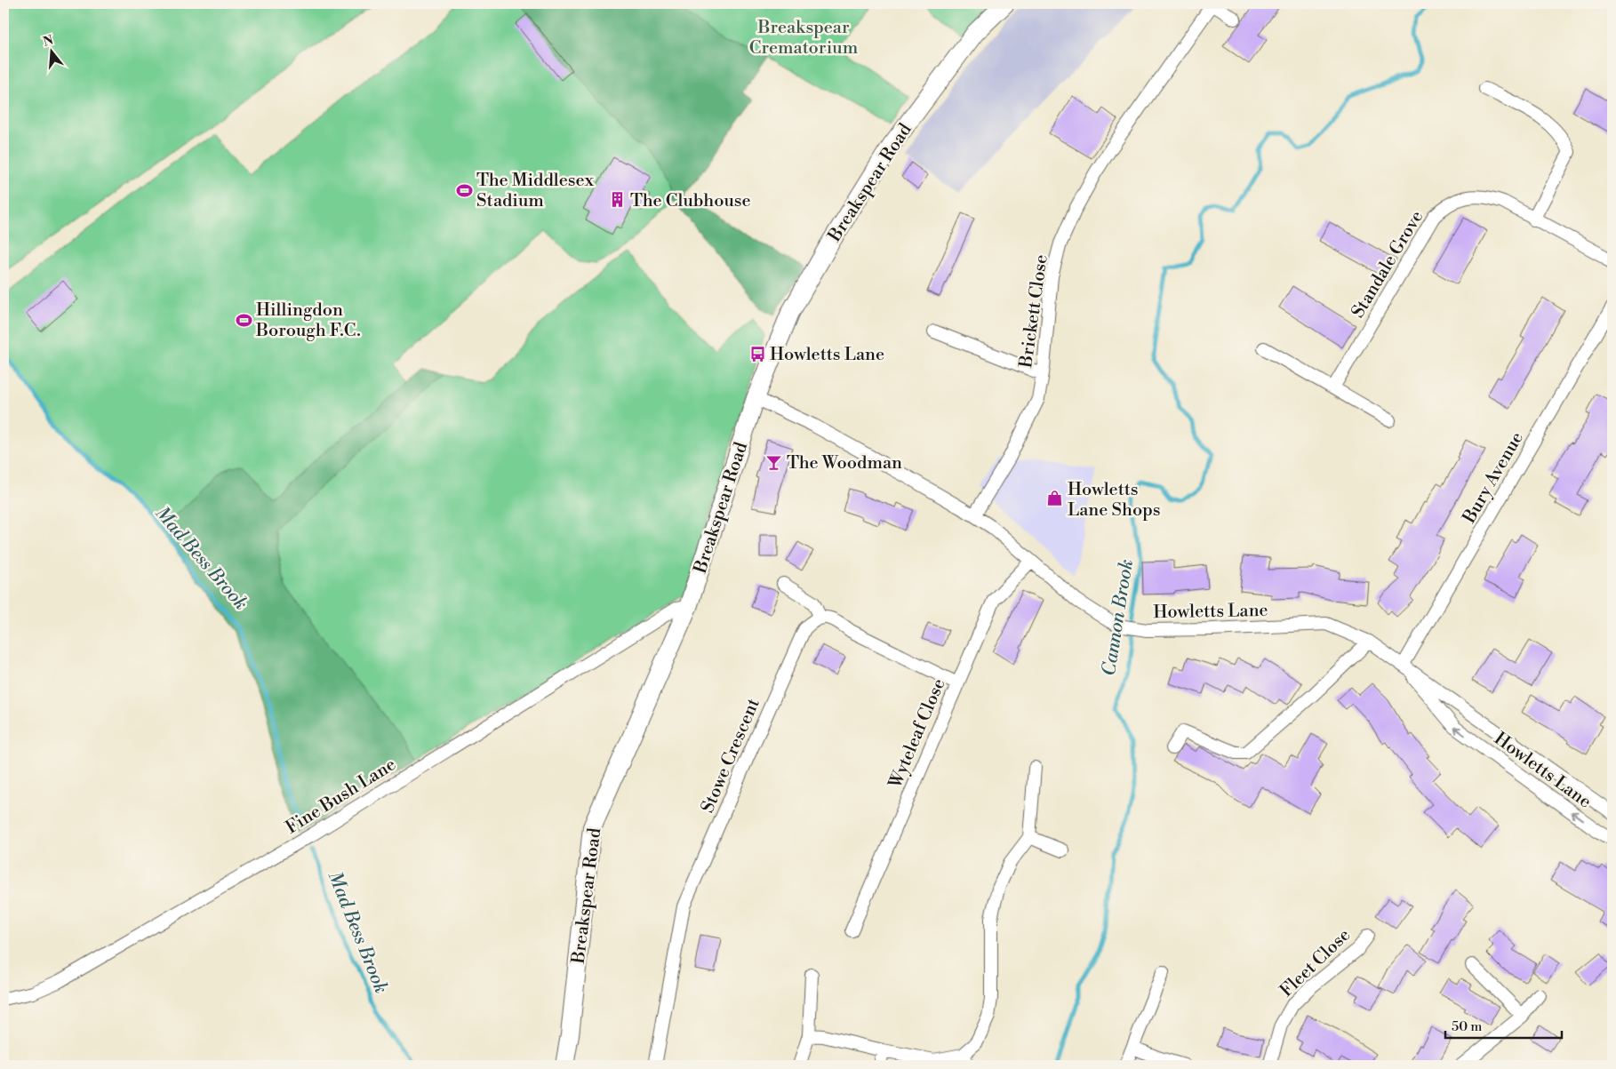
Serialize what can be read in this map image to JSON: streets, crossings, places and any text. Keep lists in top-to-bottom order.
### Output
{
  "streets": {
    "street": [
      "Breakspear Road",
      "Standale Grove",
      "Brickett Close",
      "Bury Avenue",
      "Howletts Lane",
      "Wyteleaf Close",
      "Stowe Crescent",
      "Fine Bush Lane",
      "Fleet Close"
    ]
  },
  "crossings": [
    ["Breakspear Road", "Howletts Lane"],
    ["Breakspear Road", "Fine Bush Lane"],
    ["Brickett Close", "Howletts Lane"],
    ["Bury Avenue", "Howletts Lane"],
    ["Howletts Lane", "Wyteleaf Close"]
  ],
  "water": ["Mad Bess Brook", "Cannon Brook"],
  "parks": ["Breakspear Crematorium"],
  "places": {
    "sports": ["The Middlesex Stadium", "Hillingdon Borough F.C."],
    "building": ["The Clubhouse"],
    "bus stop": ["Howletts Lane"],
    "bar": ["The Woodman"],
    "shop": ["Howletts Lane Shops"]
  },
  "scale_bar": "50 m",
  "north": "top"
}
